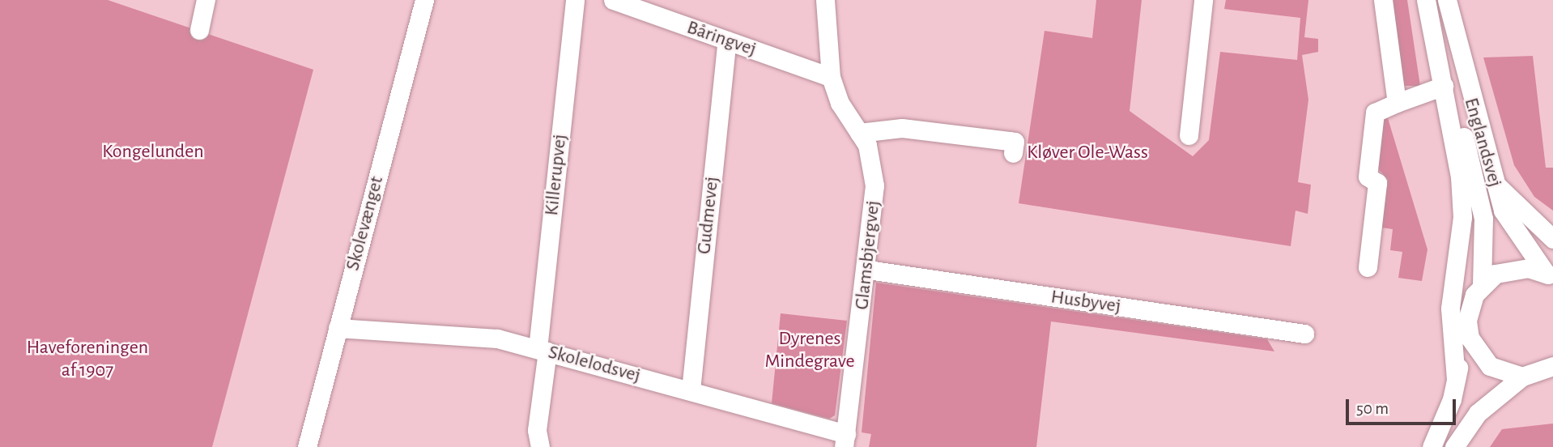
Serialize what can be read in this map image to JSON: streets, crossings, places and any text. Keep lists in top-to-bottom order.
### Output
{
  "streets": {
    "street": [
      "Båringvej",
      "Englandsvej",
      "Killerupvej",
      "Gudmevej",
      "Skolevænget",
      "Glamsbjergvej",
      "Husbyvej",
      "Skolelodsvej"
    ]
  },
  "crossings": [
    ["Båringvej", "Gudmevej"],
    ["Båringvej", "Glamsbjergvej"],
    ["Killerupvej", "Skolelodsvej"],
    ["Gudmevej", "Skolelodsvej"],
    ["Skolevænget", "Skolelodsvej"],
    ["Glamsbjergvej", "Husbyvej"],
    ["Glamsbjergvej", "Skolelodsvej"]
  ],
  "parks": [
    "Kongelunden",
    "Kløver Ole-Wass",
    "Dyrenes Mindegrave",
    "Haveforeningen af 1907"
  ],
  "scale_bar": "50 m"
}
